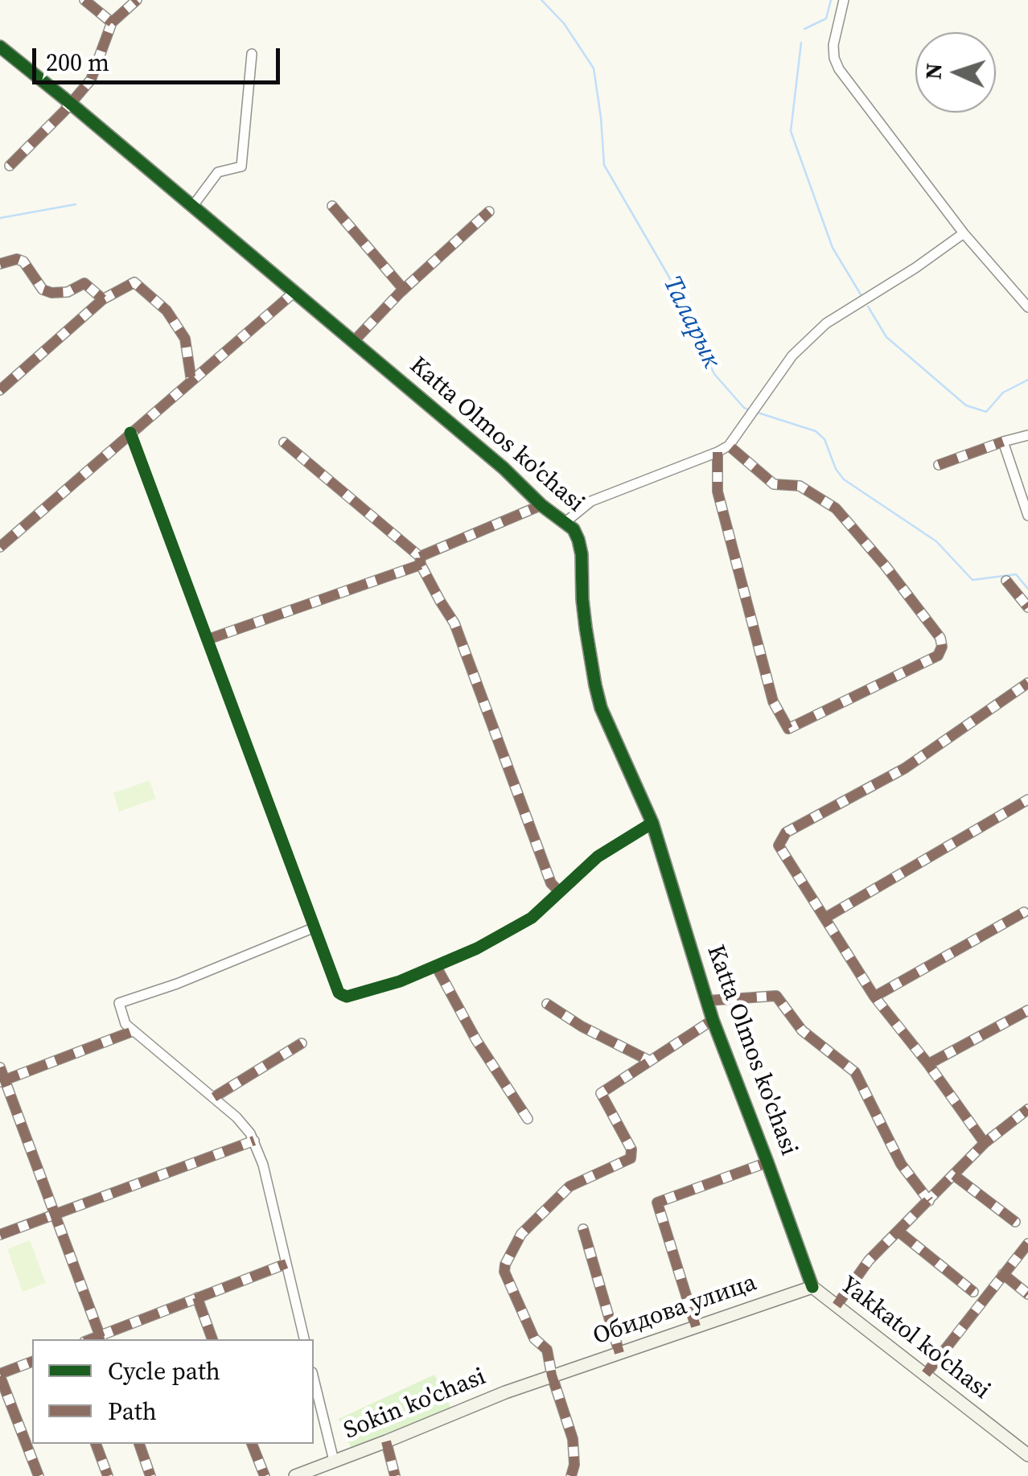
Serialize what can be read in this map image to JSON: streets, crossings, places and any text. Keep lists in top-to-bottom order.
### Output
{
  "streets": {
    "street": [
      "Katta Olmos ko'chasi",
      "Обидова улица",
      "Yakkatol ko'chasi",
      "Sokin ko'chasi"
    ]
  },
  "crossings": [
    ["Katta Olmos ko'chasi", "Обидова улица"],
    ["Katta Olmos ko'chasi", "Yakkatol ko'chasi"],
    ["Обидова улица", "Yakkatol ko'chasi"],
    ["Обидова улица", "Sokin ko'chasi"]
  ],
  "water": ["Таларык"],
  "legend": ["Cycle path", "Path"],
  "scale_bar": "200 m",
  "north": "left"
}
